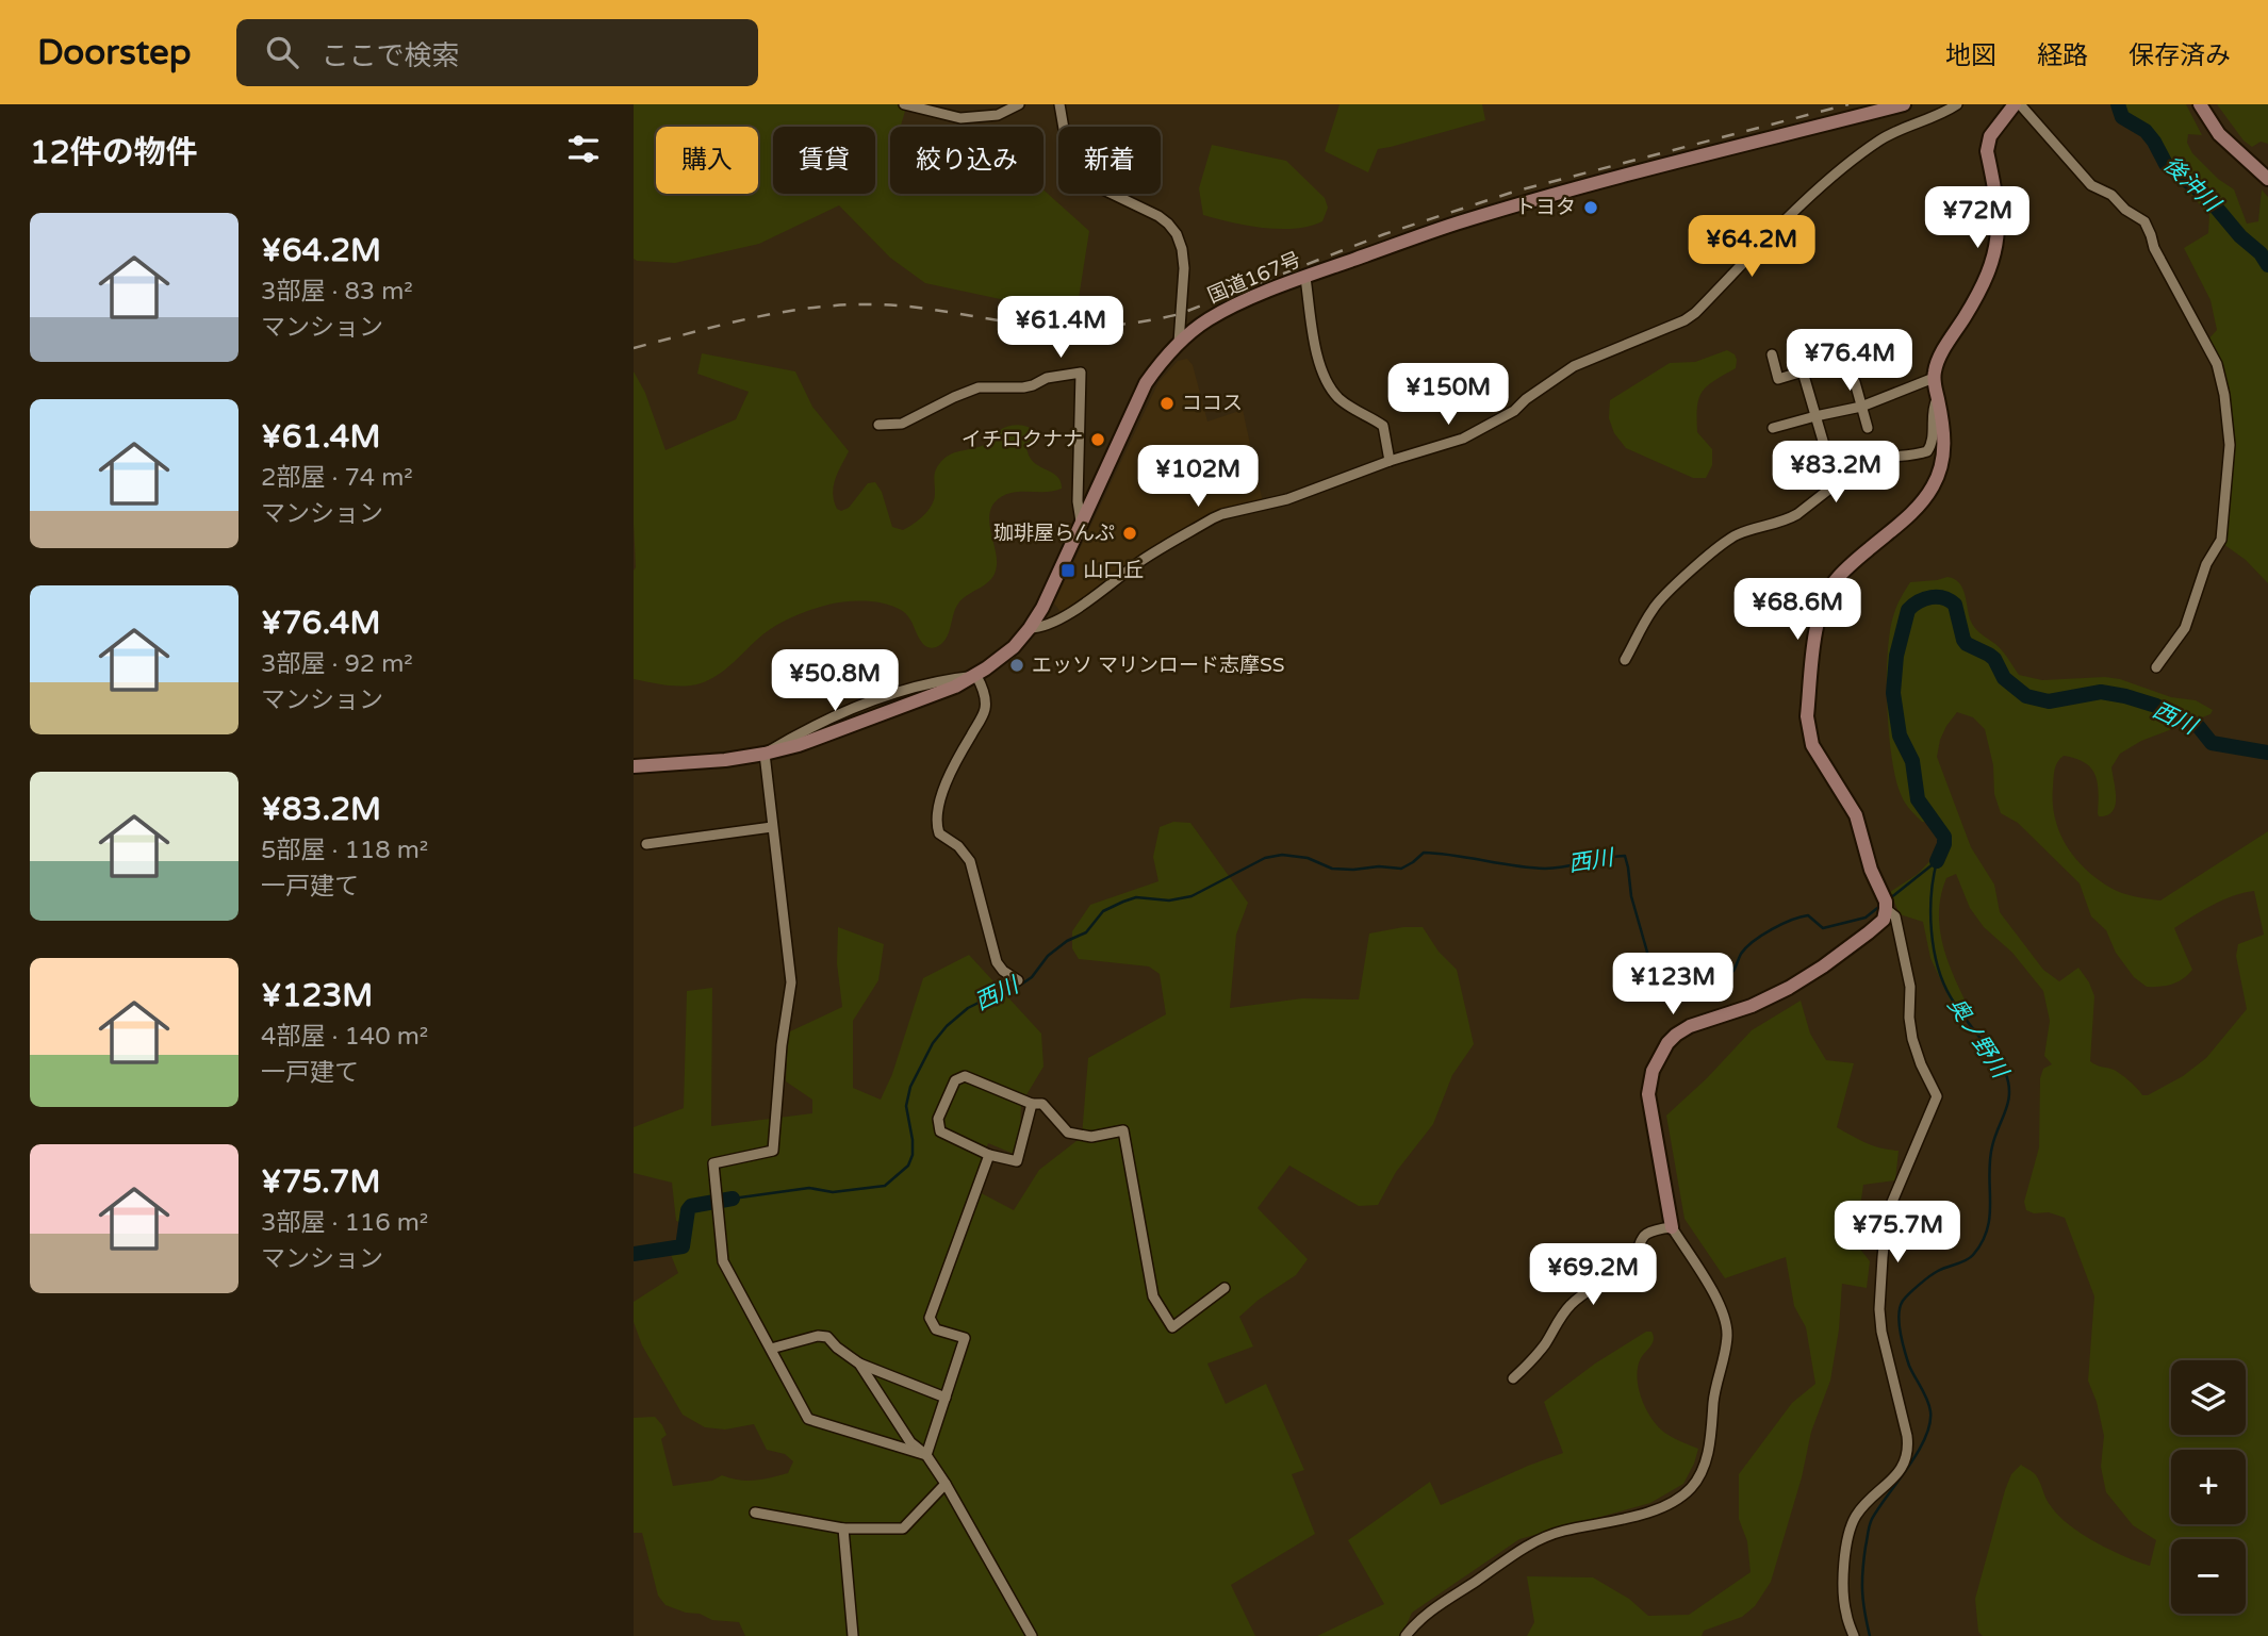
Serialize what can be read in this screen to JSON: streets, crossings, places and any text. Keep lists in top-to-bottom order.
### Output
{
  "streets": {
    "street": ["国道167号"]
  },
  "water": ["後沖川", "西川", "奥ノ野川"],
  "places": {
    "other": [
      "トヨタ",
      "ココス",
      "イチロクナナ",
      "珈琲屋らんぷ",
      "エッソ マリンロード志摩SS"
    ],
    "transit": ["山口丘"]
  },
  "page": {
    "header": "Doorstep",
    "search": "ここで検索",
    "nav": ["地図", "経路", "保存済み"],
    "heading": "12件の物件",
    "chip": [
      "購入",
      "賃貸",
      "絞り込み",
      "新着"
    ],
    "price": [
      "¥72M",
      "¥64.2M",
      "¥61.4M",
      "¥76.4M",
      "¥150M",
      "¥83.2M",
      "¥102M",
      "¥68.6M",
      "¥50.8M",
      "¥123M",
      "¥75.7M",
      "¥69.2M"
    ],
    "list": [
      {
        "name": "¥64.2M",
        "note": "3部屋 · 83 m² · マンション"
      },
      {
        "name": "¥61.4M",
        "note": "2部屋 · 74 m² · マンション"
      },
      {
        "name": "¥76.4M",
        "note": "3部屋 · 92 m² · マンション"
      },
      {
        "name": "¥83.2M",
        "note": "5部屋 · 118 m² · 一戸建て"
      },
      {
        "name": "¥123M",
        "note": "4部屋 · 140 m² · 一戸建て"
      },
      {
        "name": "¥75.7M",
        "note": "3部屋 · 116 m² · マンション"
      }
    ],
    "map_buttons": ["+", "−"]
  }
}
